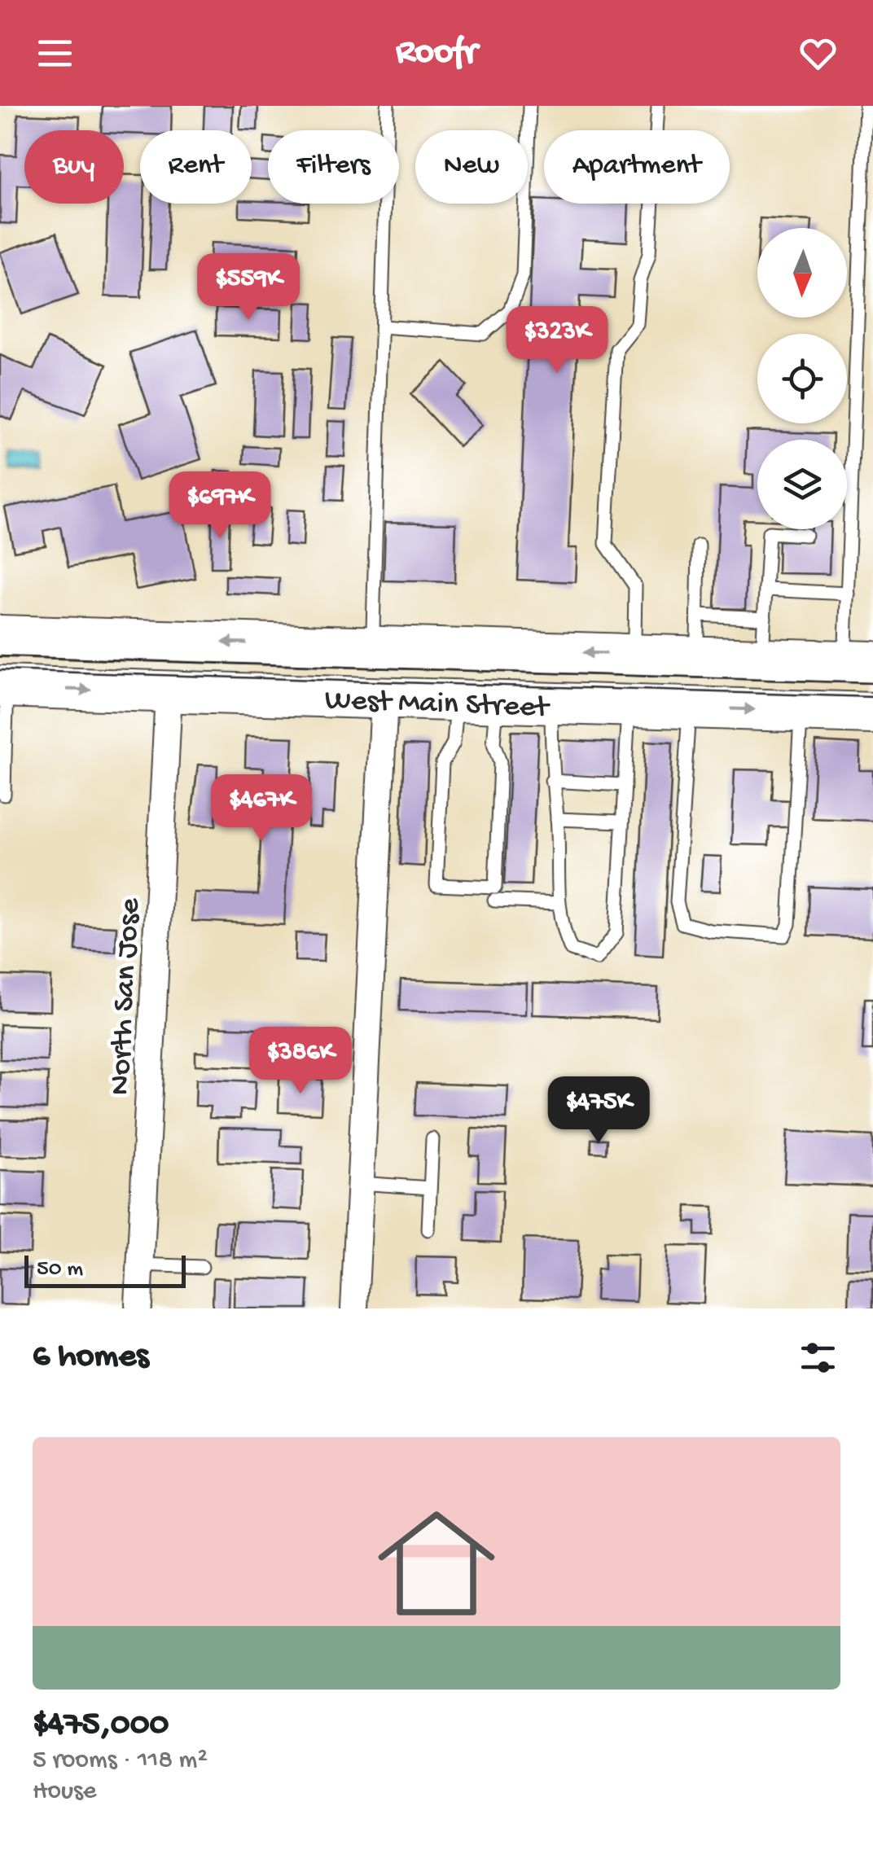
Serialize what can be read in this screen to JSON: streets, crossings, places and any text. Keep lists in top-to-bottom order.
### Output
{
  "streets": {
    "main road": ["West Main Street"],
    "street": ["North San Jose"]
  },
  "crossings": [
    ["West Main Street", "North San Jose"]
  ],
  "scale_bar": "50 m",
  "north": "bottom",
  "page": {
    "header": "Roofr",
    "chip": [
      "Buy",
      "Rent",
      "Filters",
      "New",
      "Apartment"
    ],
    "price": [
      "$559K",
      "$323K",
      "$697K",
      "$467K",
      "$386K",
      "$475K"
    ],
    "scale": "50 m",
    "heading": "6 homes",
    "list": [
      {
        "name": "$475,000",
        "note": "5 rooms · 118 m² · House"
      }
    ]
  }
}
